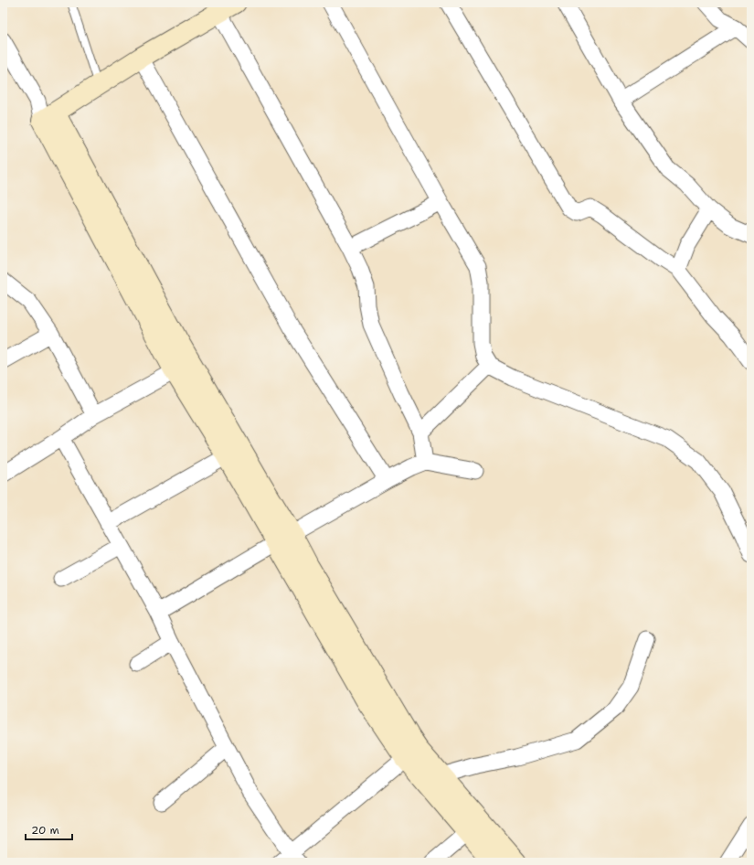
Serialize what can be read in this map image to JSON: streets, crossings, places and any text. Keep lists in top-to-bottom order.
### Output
{
  "scale_bar": "20 m"
}
